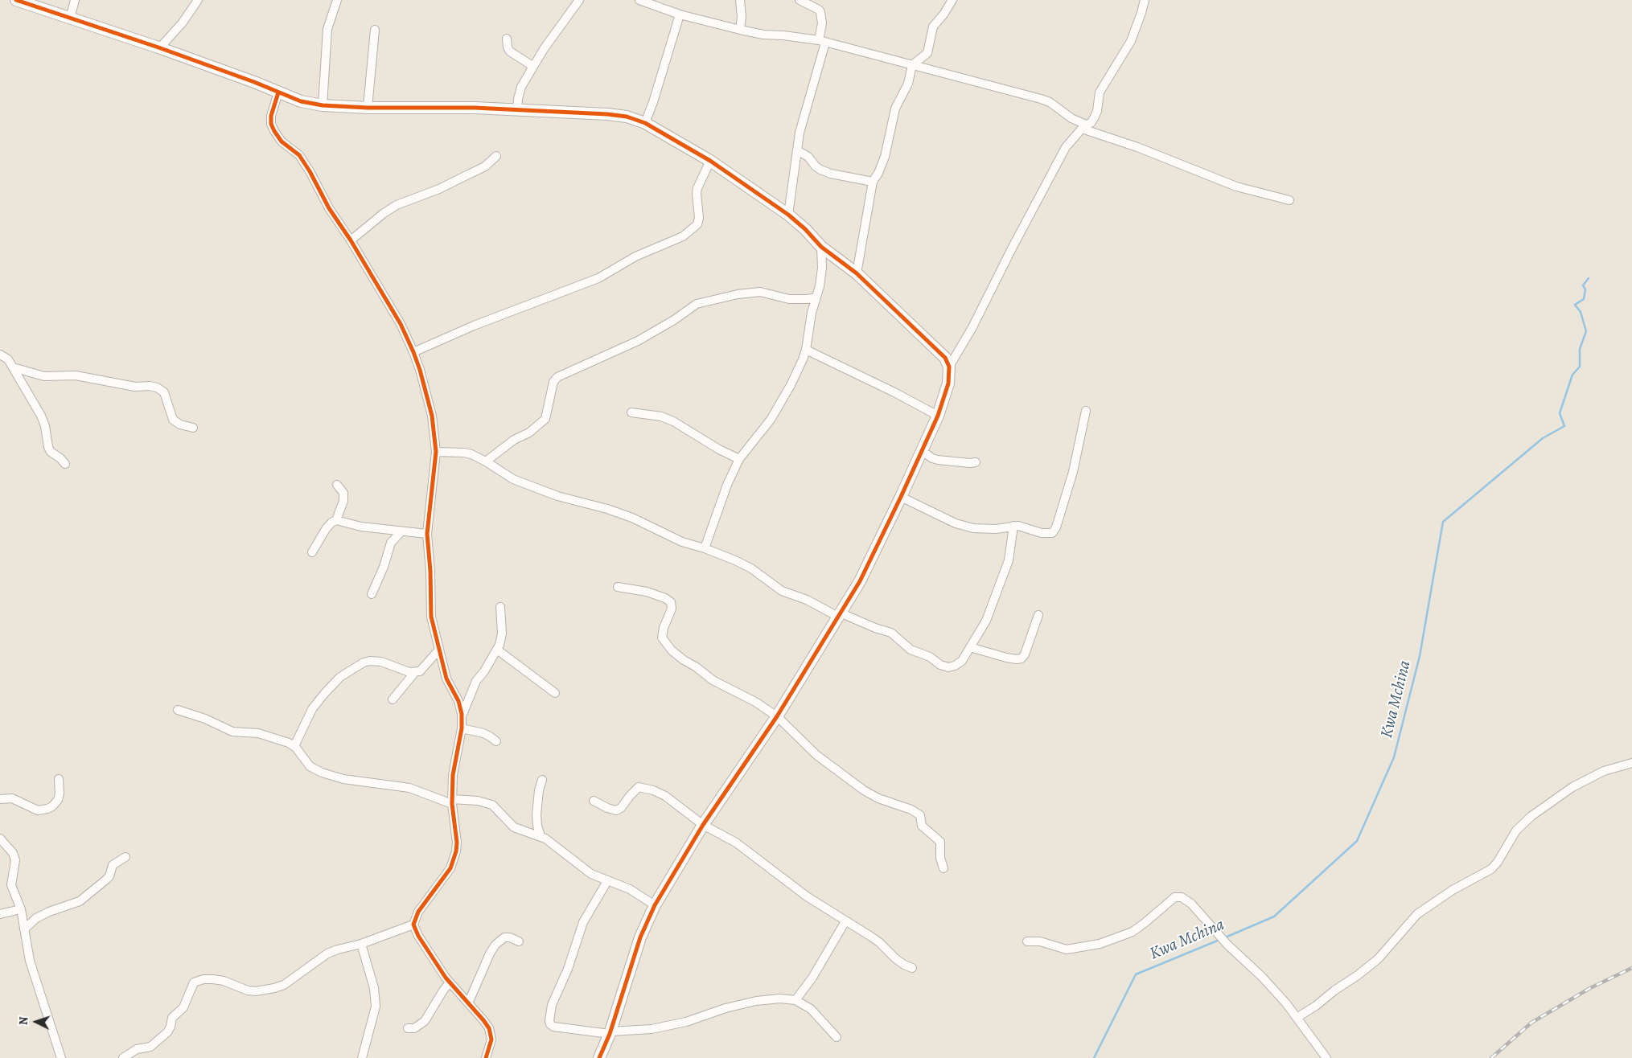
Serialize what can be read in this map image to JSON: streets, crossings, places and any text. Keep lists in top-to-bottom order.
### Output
{
  "water": ["Kwa Mchina"],
  "north": "left"
}
